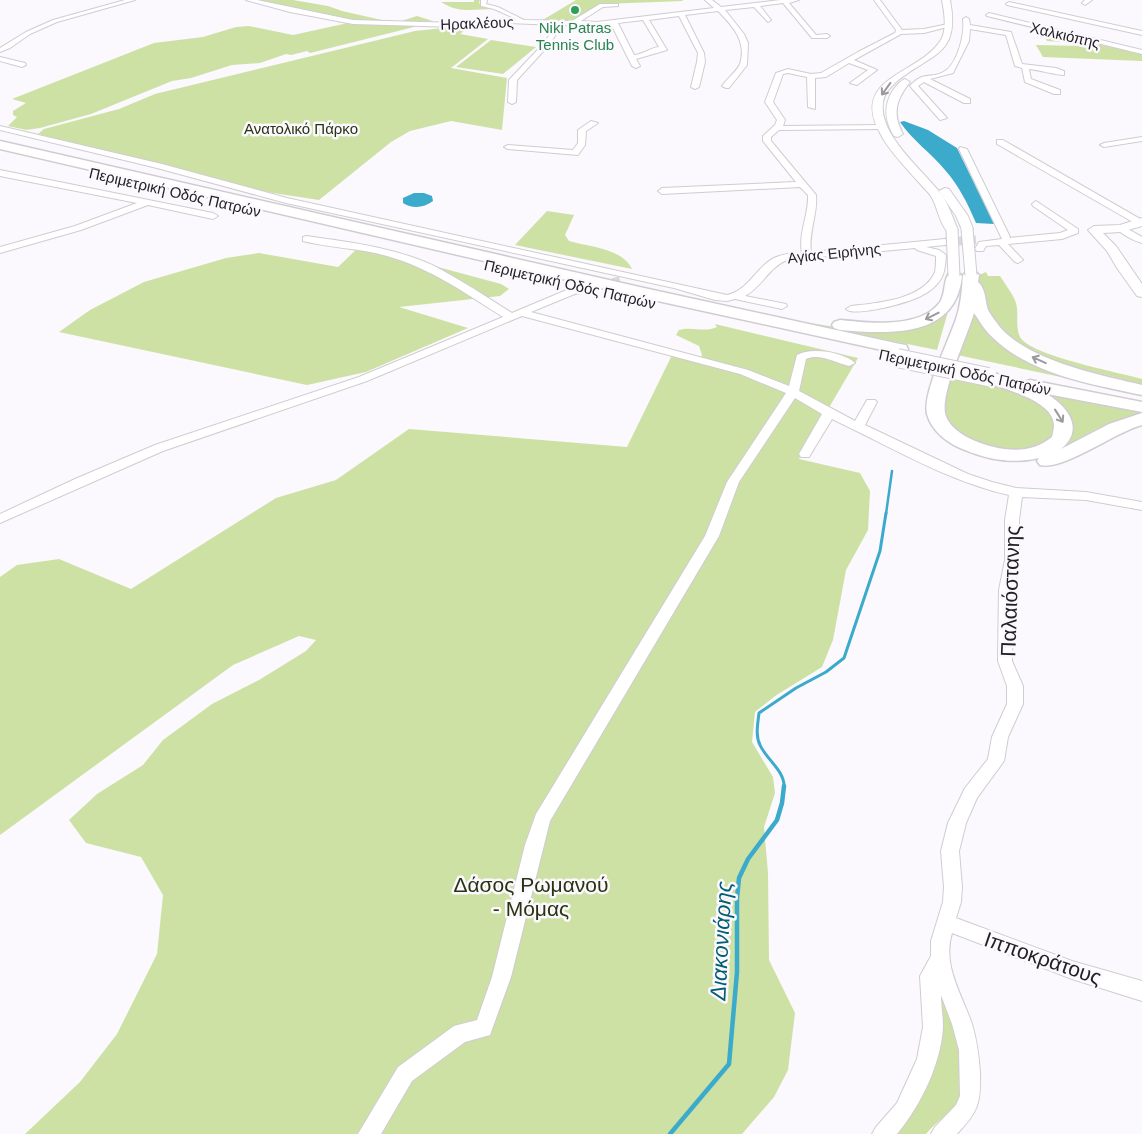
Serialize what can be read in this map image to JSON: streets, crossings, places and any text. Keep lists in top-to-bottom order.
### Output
{
  "streets": {
    "highway": ["Περιμετρική Οδός Πατρών"],
    "street": [
      "Ηρακλέους",
      "Χαλκιόπης",
      "Αγίας Ειρήνης",
      "Παλαιόστανης",
      "Ιπποκράτους"
    ]
  },
  "crossings": [
    ["Παλαιόστανης", "Ιπποκράτους"]
  ],
  "water": ["Διακονιάρης"],
  "parks": ["Ανατολικό Πάρκο", "Δάσος Ρωμανού - Μόμας"],
  "places": ["Niki Patras Tennis Club"]
}
